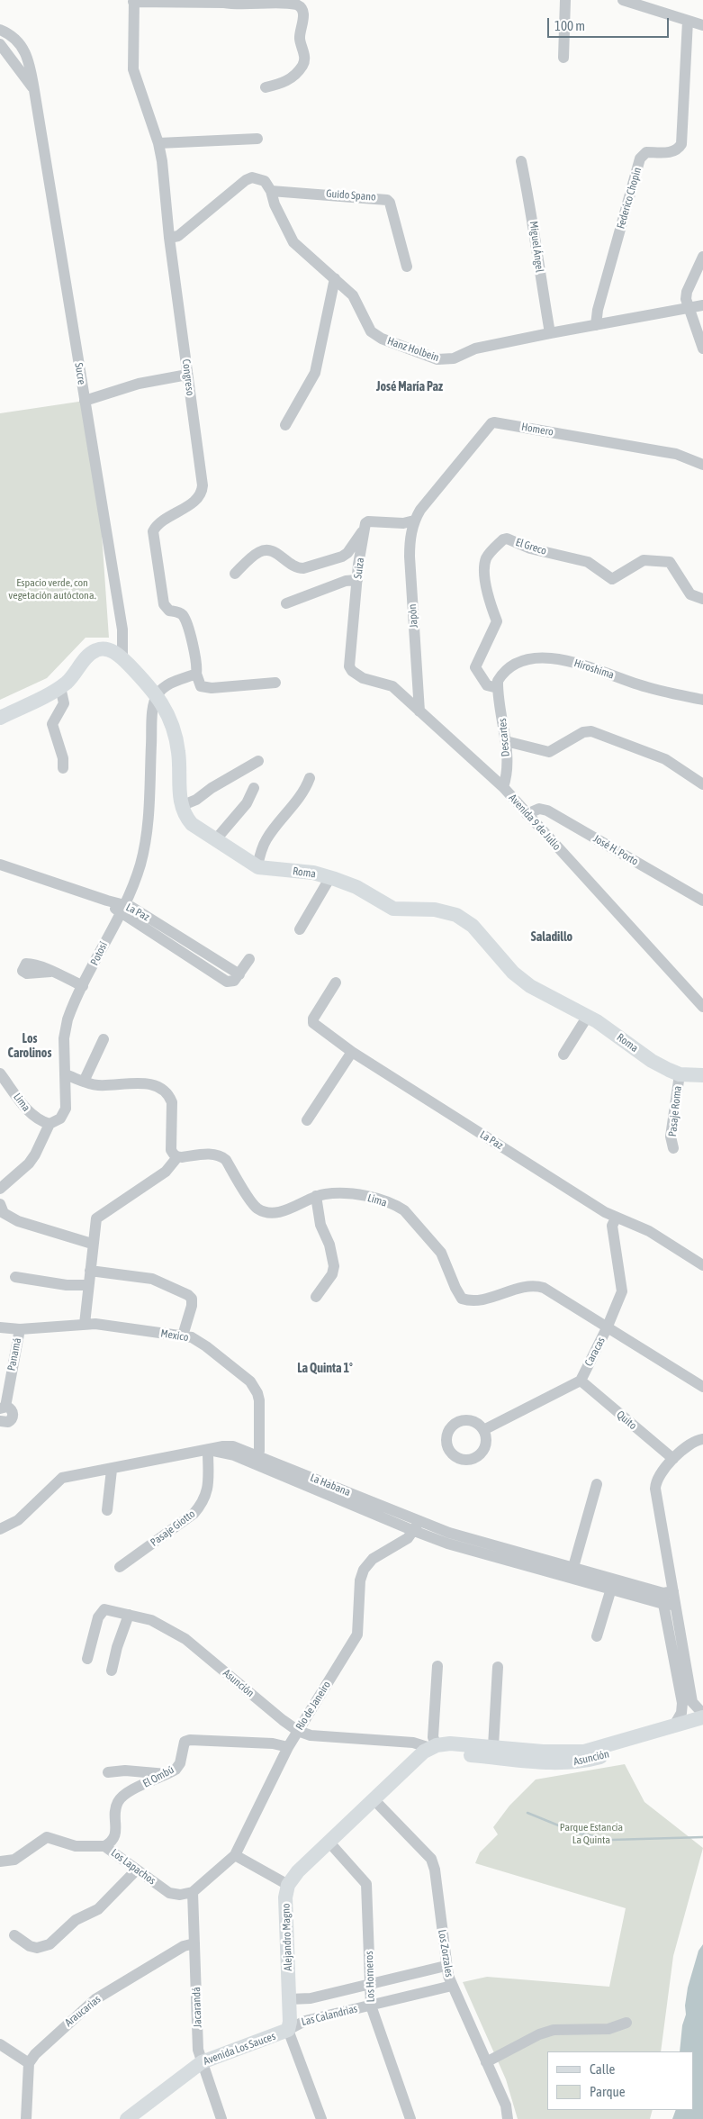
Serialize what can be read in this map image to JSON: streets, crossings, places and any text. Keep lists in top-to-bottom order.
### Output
{
  "streets": {
    "main road": [
      "Roma",
      "Asunción",
      "Alejandro Magno",
      "Avenida Los Sauces"
    ],
    "street": [
      "Guido Spano",
      "Federico Chopin",
      "Miguel Ángel",
      "Hanz Holbein",
      "Sucre",
      "Congreso",
      "Homero",
      "El Greco",
      "Suiza",
      "Japón",
      "Hiroshima",
      "Descartes",
      "Avenida 9 de Julio",
      "José H. Porto",
      "La Paz",
      "Potosí",
      "Lima",
      "Pasaje Roma",
      "Mexico",
      "Caracas",
      "Panamá",
      "Quito",
      "La Habana",
      "Pasaje Giotto",
      "Río de Janeiro",
      "El Ombú",
      "Los Lapachos",
      "Los Zorzales",
      "Los Horneros",
      "Jacarandá",
      "Araucarias",
      "Las Calandrias"
    ]
  },
  "crossings": [
    ["Guido Spano", "Hanz Holbein"],
    ["Federico Chopin", "Hanz Holbein"],
    ["Miguel Ángel", "Hanz Holbein"],
    ["Hanz Holbein", "Congreso"],
    ["Sucre", "Roma"],
    ["Homero", "Japón"],
    ["El Greco", "Hiroshima"],
    ["El Greco", "Descartes"],
    ["Suiza", "Avenida 9 de Julio"],
    ["Japón", "Avenida 9 de Julio"],
    ["Hiroshima", "Descartes"],
    ["Descartes", "Avenida 9 de Julio"],
    ["Avenida 9 de Julio", "José H. Porto"],
    ["Roma", "Potosí"],
    ["Roma", "Pasaje Roma"],
    ["La Paz", "Caracas"],
    ["Potosí", "Lima"],
    ["Lima", "Caracas"],
    ["Mexico", "Panamá"],
    ["Mexico", "La Habana"],
    ["Caracas", "Quito"],
    ["La Habana", "Pasaje Giotto"],
    ["La Habana", "Río de Janeiro"],
    ["Asunción", "Río de Janeiro"],
    ["Río de Janeiro", "El Ombú"],
    ["Río de Janeiro", "Los Lapachos"],
    ["Río de Janeiro", "Jacarandá"],
    ["El Ombú", "Los Lapachos"],
    ["Los Lapachos", "Jacarandá"],
    ["Alejandro Magno", "Las Calandrias"],
    ["Alejandro Magno", "Avenida Los Sauces"],
    ["Los Zorzales", "Las Calandrias"],
    ["Los Horneros", "Las Calandrias"],
    ["Jacarandá", "Araucarias"],
    ["Jacarandá", "Avenida Los Sauces"],
    ["Las Calandrias", "Avenida Los Sauces"]
  ],
  "districts": [
    "José María Paz",
    "Saladillo",
    "Los Carolinos",
    "La Quinta 1°"
  ],
  "parks": ["Espacio verde, con vegetación autóctona.", "Parque Estancia La Quinta"],
  "legend": ["Calle", "Parque"],
  "scale_bar": "100 m"
}
